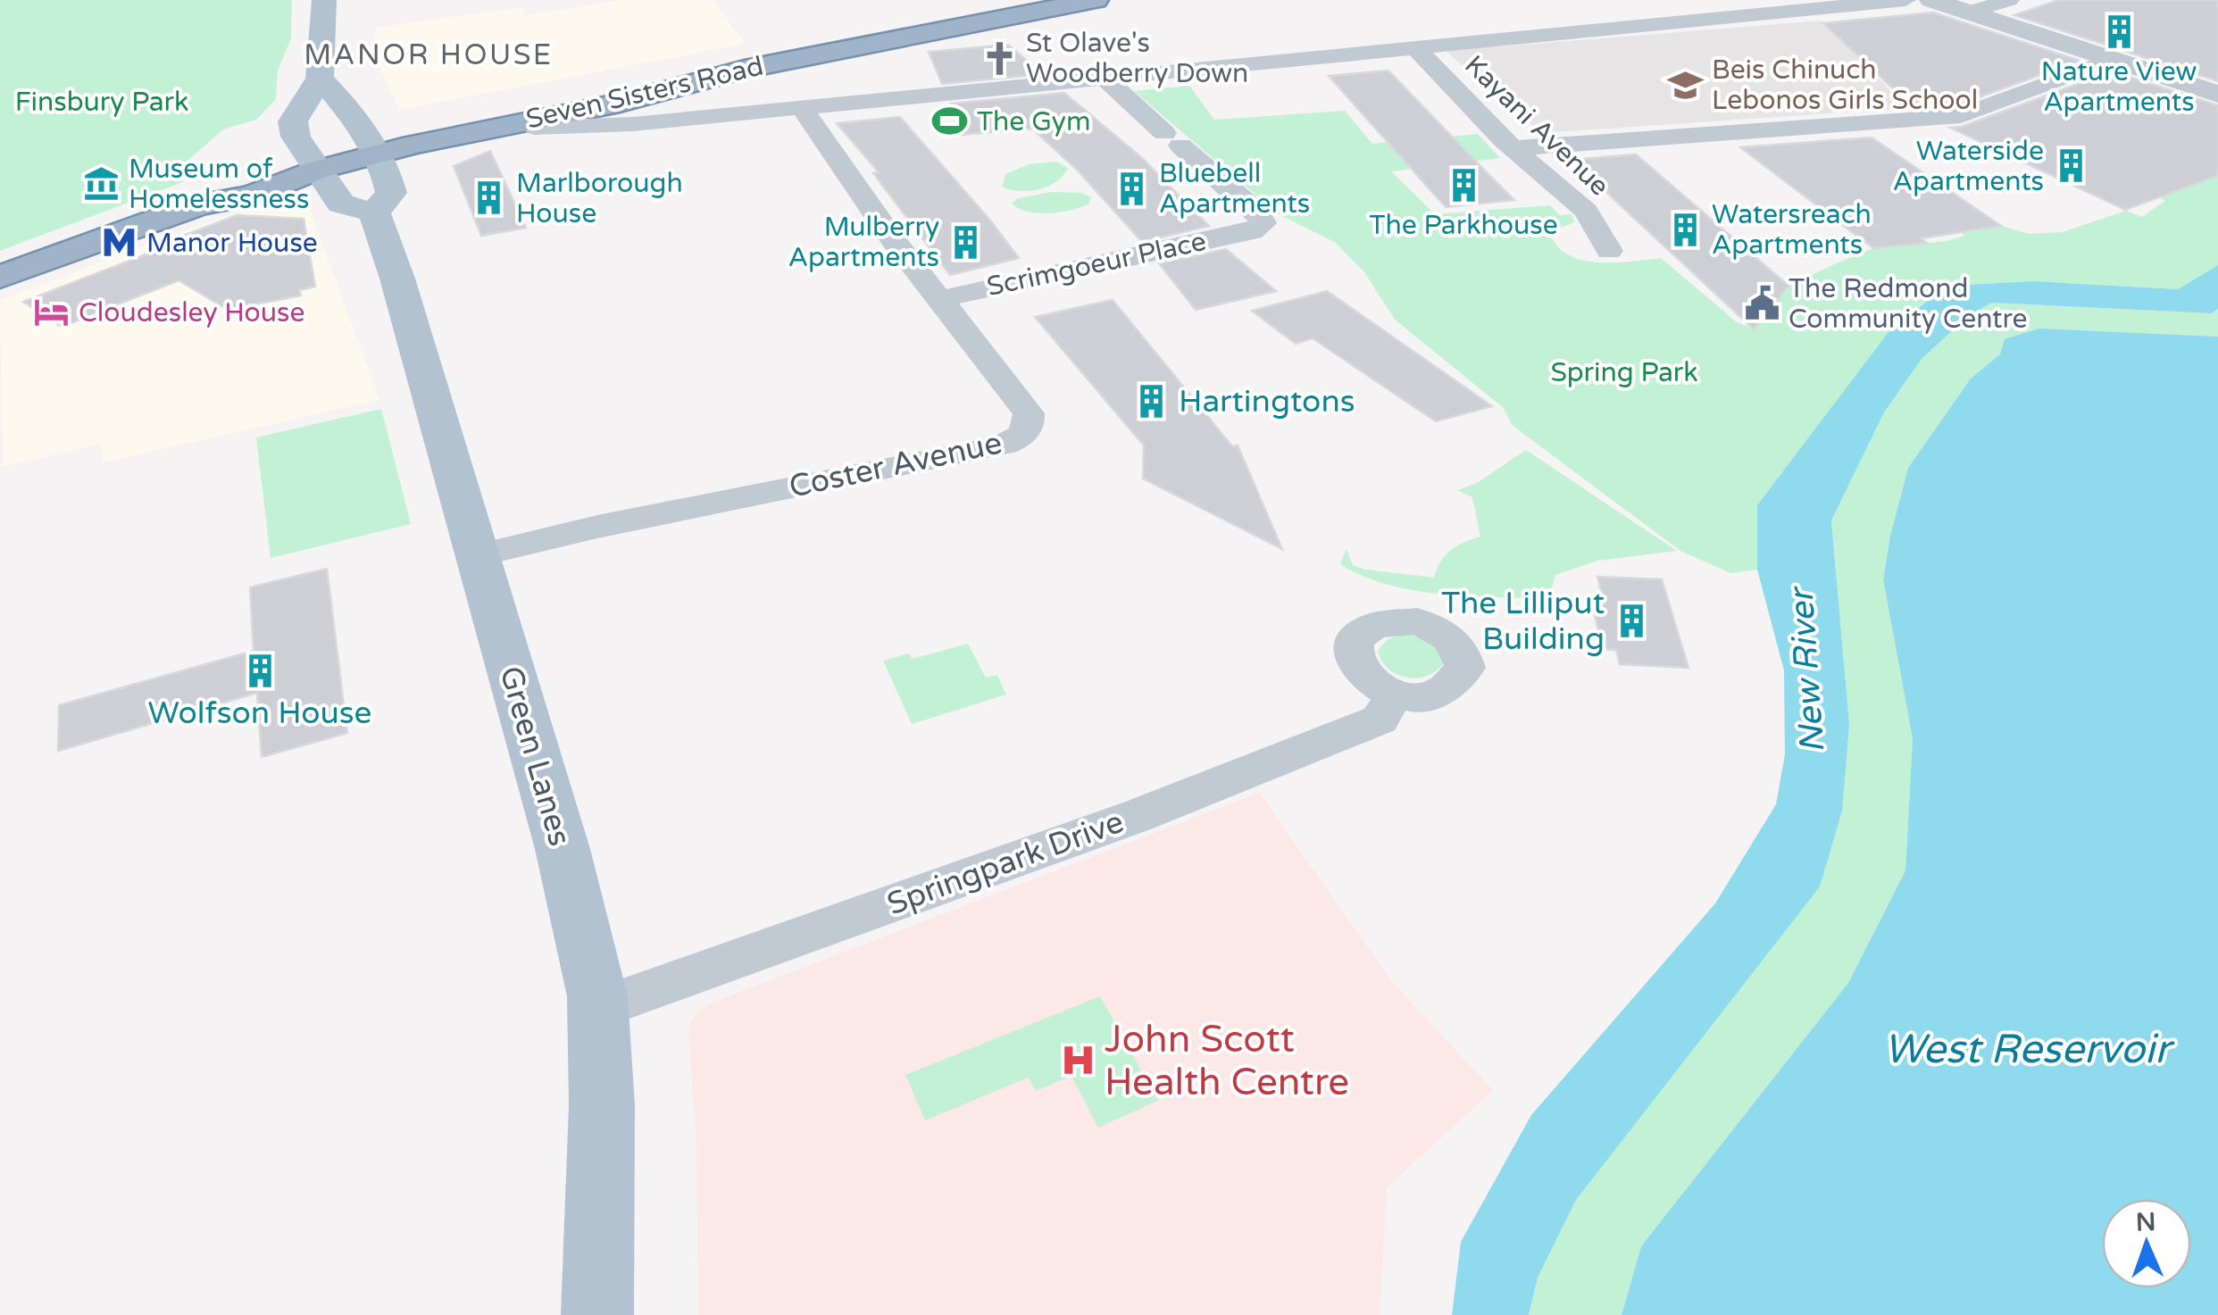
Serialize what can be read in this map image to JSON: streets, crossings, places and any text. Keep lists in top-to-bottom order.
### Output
{
  "streets": {
    "highway": ["Seven Sisters Road"],
    "main road": ["Green Lanes"],
    "street": [
      "Kayani Avenue",
      "Scrimgoeur Place",
      "Coster Avenue",
      "Springpark Drive"
    ]
  },
  "crossings": [
    ["Scrimgoeur Place", "Coster Avenue"],
    ["Coster Avenue", "Green Lanes"],
    ["Green Lanes", "Springpark Drive"]
  ],
  "districts": ["MANOR HOUSE"],
  "water": ["New River", "West Reservoir"],
  "parks": ["Finsbury Park", "Spring Park"],
  "places": {
    "building": [
      "Nature View Apartments",
      "Waterside Apartments",
      "The Parkhouse",
      "Bluebell Apartments",
      "Marlborough House",
      "Watersreach Apartments",
      "Mulberry Apartments",
      "Hartingtons",
      "The Lilliput Building",
      "Wolfson House"
    ],
    "church": ["St Olave's Woodberry Down"],
    "school or university": ["Beis Chinuch Lebonos Girls School"],
    "sports": ["The Gym"],
    "museum": ["Museum of Homelessness"],
    "metro station": ["Manor House"],
    "public building": ["The Redmond Community Centre"],
    "hotel": ["Cloudesley House"],
    "hospital": ["John Scott Health Centre"]
  },
  "north": "top"
}
